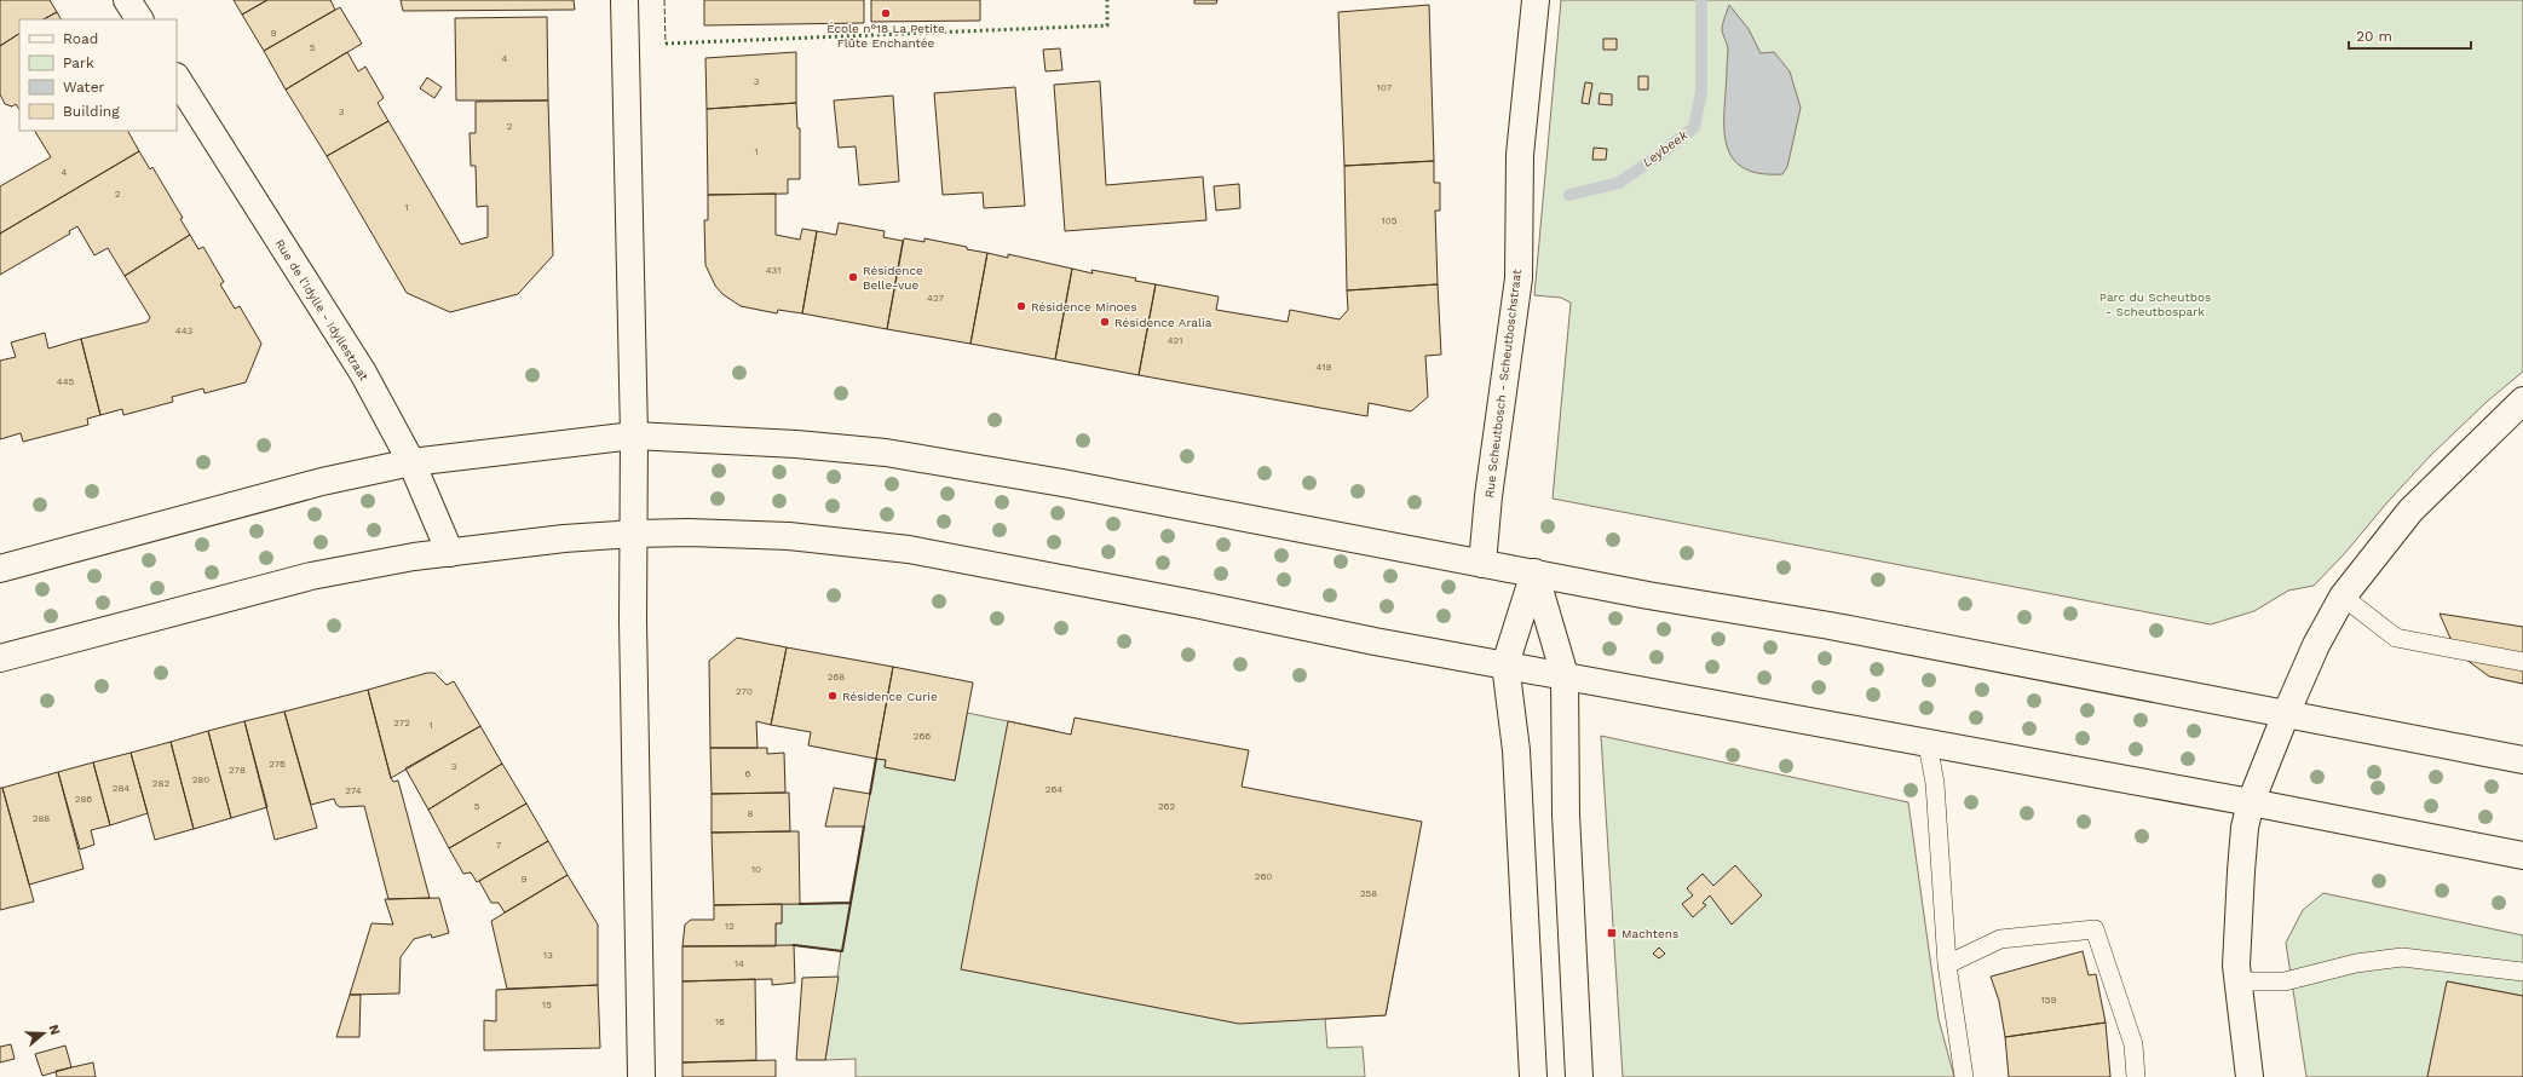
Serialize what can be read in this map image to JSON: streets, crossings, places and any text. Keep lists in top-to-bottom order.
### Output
{
  "streets": {
    "main road": ["Rue de l'Idylle - Idyllestraat", "Rue Scheutbosch - Scheutboschstraat"]
  },
  "water": ["Leybeek"],
  "parks": ["Parc du Scheutbos - Scheutbospark"],
  "places": {
    "other": [
      "École n°18 La Petite Flûte Enchantée",
      "Résidence Belle-vue",
      "Résidence Minoes",
      "Résidence Aralia",
      "Résidence Curie"
    ],
    "transit": ["Machtens"]
  },
  "house_numbers": [
    "9",
    "5",
    "4",
    "3",
    "107",
    "3",
    "2",
    "1",
    "4",
    "2",
    "1",
    "105",
    "431",
    "427",
    "443",
    "421",
    "419",
    "445",
    "268",
    "270",
    "272",
    "1",
    "266",
    "276",
    "3",
    "278",
    "6",
    "280",
    "282",
    "284",
    "264",
    "274",
    "286",
    "5",
    "262",
    "8",
    "288",
    "7",
    "10",
    "260",
    "9",
    "258",
    "12",
    "13",
    "14",
    "159",
    "15",
    "16"
  ],
  "legend": [
    "Road",
    "Park",
    "Water",
    "Building"
  ],
  "scale_bar": "20 m",
  "north": "right"
}
